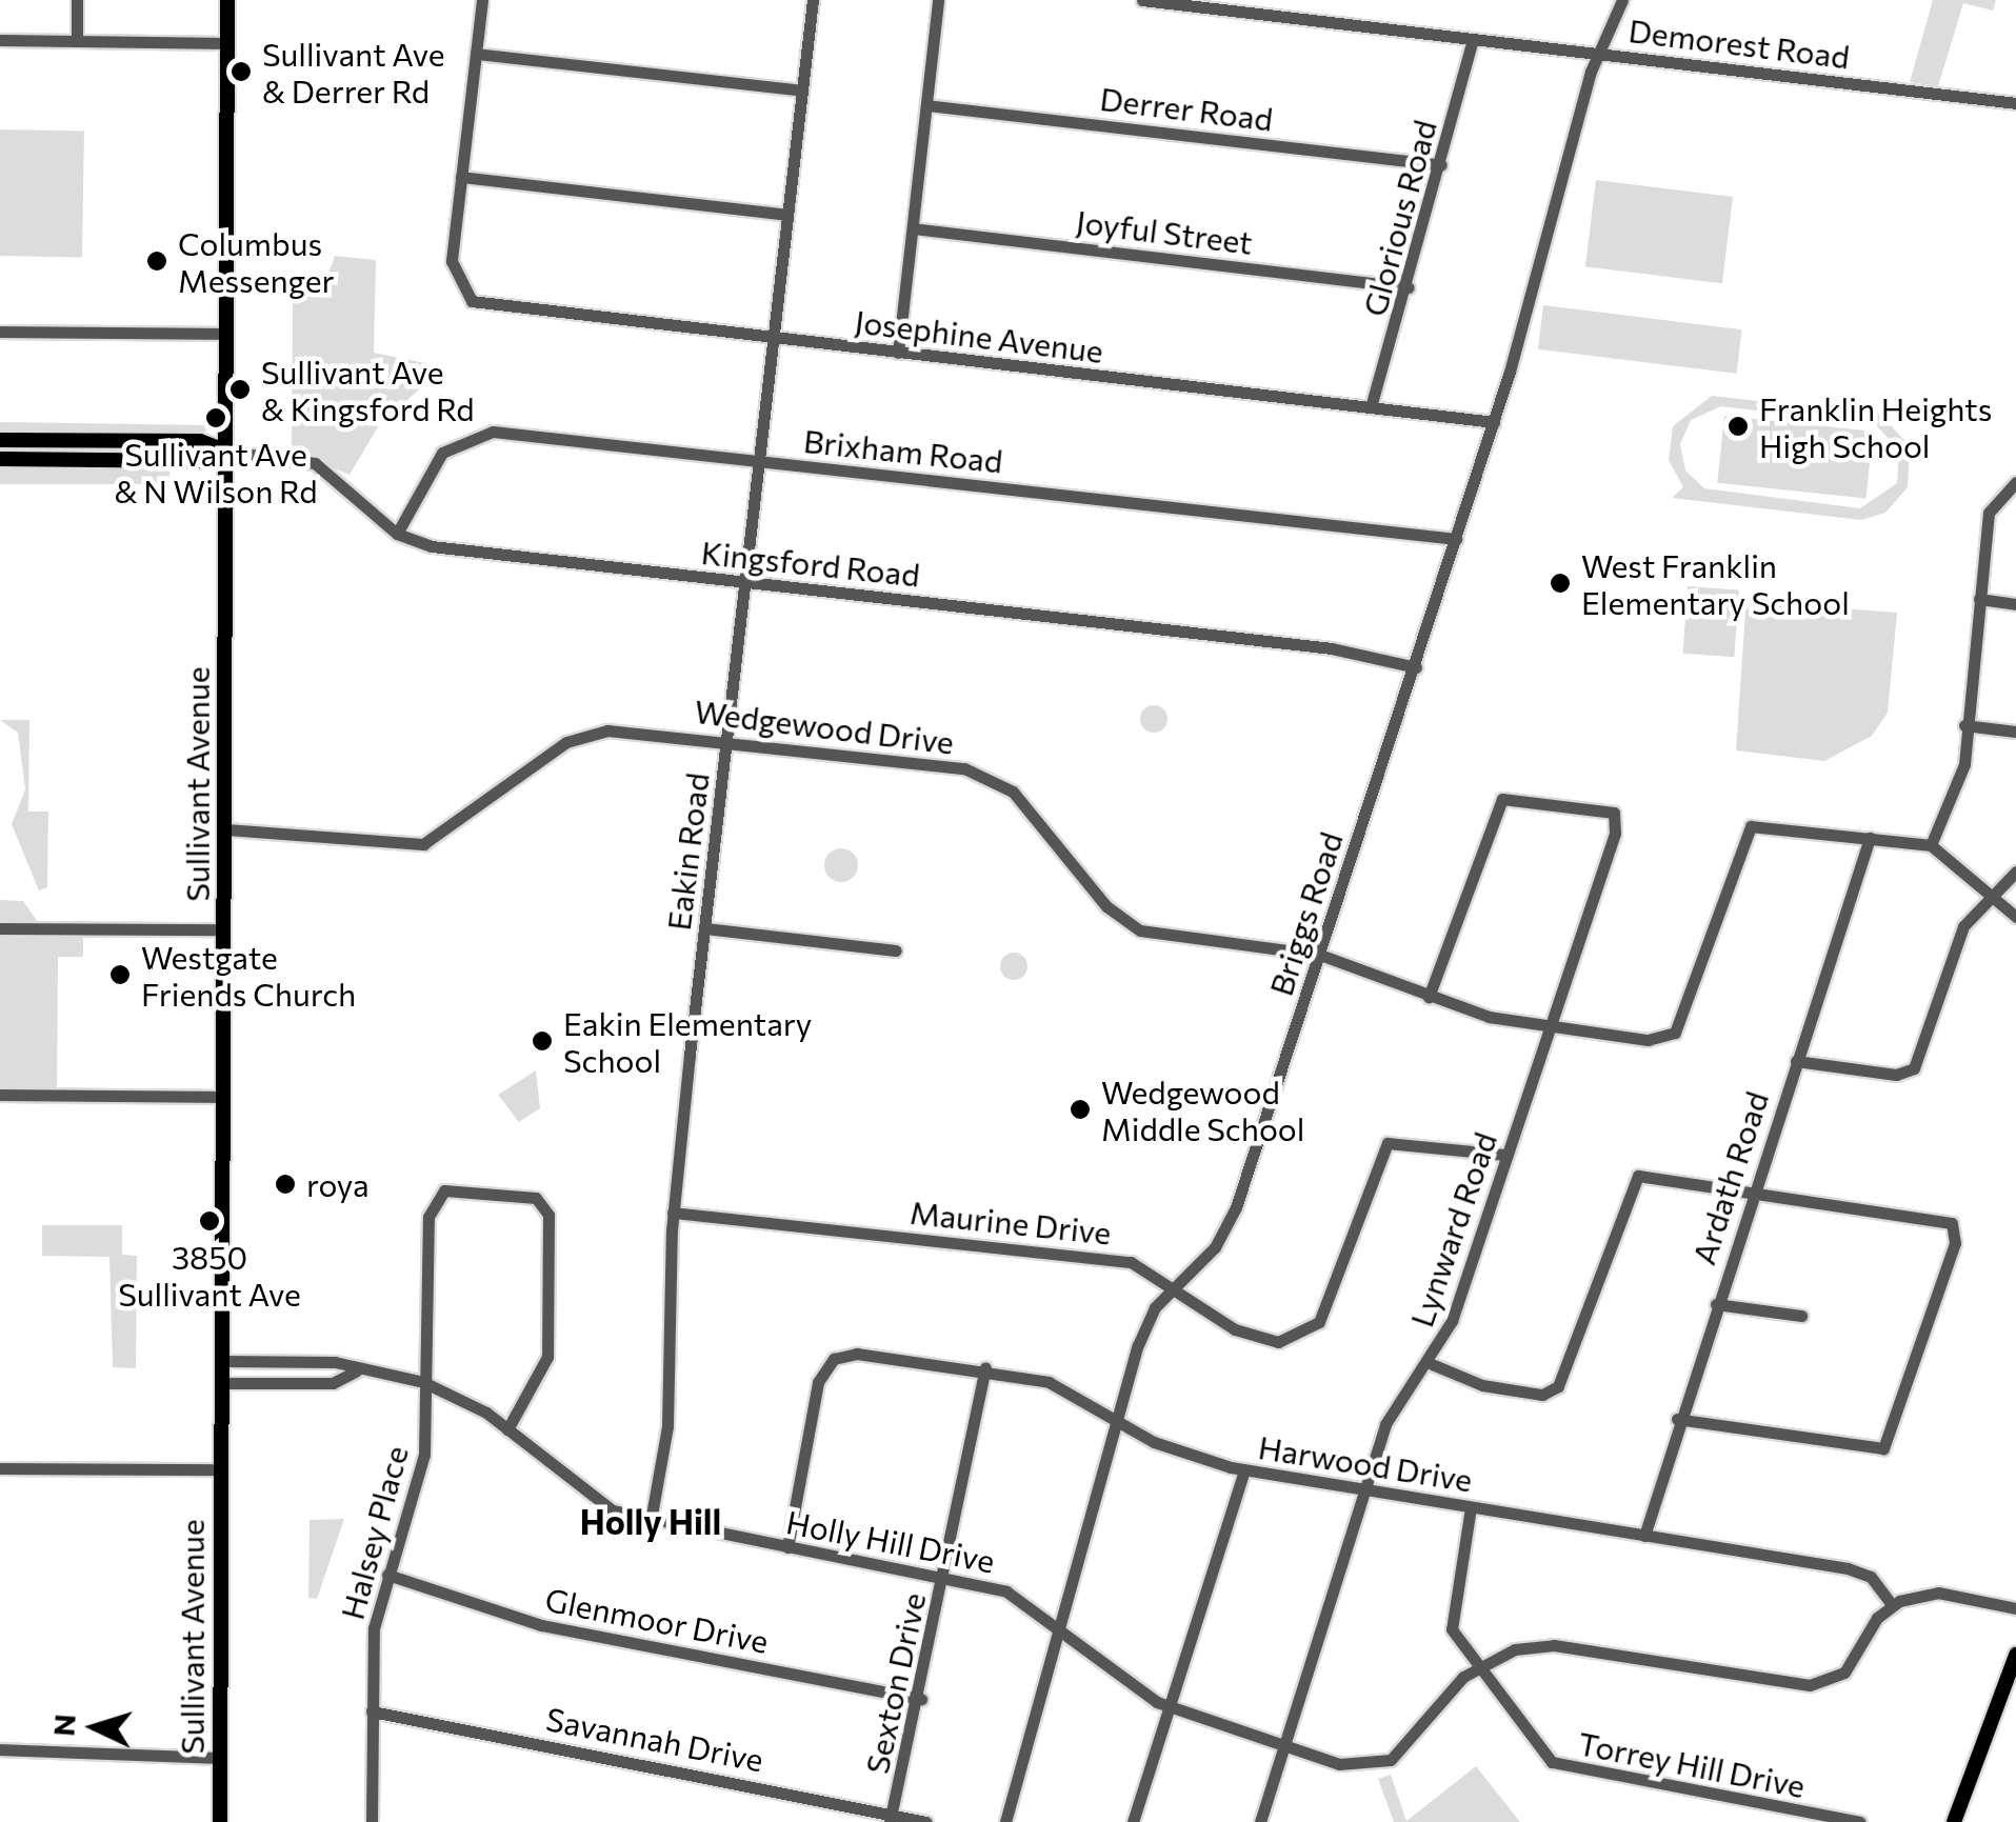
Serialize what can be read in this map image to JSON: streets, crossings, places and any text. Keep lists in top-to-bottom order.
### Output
{
  "streets": {
    "main road": ["Sullivant Avenue"],
    "street": [
      "Demorest Road",
      "Derrer Road",
      "Glorious Road",
      "Joyful Street",
      "Josephine Avenue",
      "Brixham Road",
      "Kingsford Road",
      "Wedgewood Drive",
      "Eakin Road",
      "Briggs Road",
      "Ardath Road",
      "Maurine Drive",
      "Lynward Road",
      "Harwood Drive",
      "Halsey Place",
      "Holly Hill Drive",
      "Glenmoor Drive",
      "Sexton Drive",
      "Savannah Drive",
      "Torrey Hill Drive"
    ]
  },
  "crossings": [
    ["Demorest Road", "Glorious Road"],
    ["Demorest Road", "Briggs Road"],
    ["Derrer Road", "Glorious Road"],
    ["Glorious Road", "Joyful Street"],
    ["Glorious Road", "Josephine Avenue"],
    ["Josephine Avenue", "Eakin Road"],
    ["Josephine Avenue", "Briggs Road"],
    ["Brixham Road", "Kingsford Road"],
    ["Brixham Road", "Eakin Road"],
    ["Brixham Road", "Briggs Road"],
    ["Kingsford Road", "Sullivant Avenue"],
    ["Kingsford Road", "Eakin Road"],
    ["Kingsford Road", "Briggs Road"],
    ["Wedgewood Drive", "Sullivant Avenue"],
    ["Wedgewood Drive", "Eakin Road"],
    ["Wedgewood Drive", "Briggs Road"],
    ["Wedgewood Drive", "Ardath Road"],
    ["Wedgewood Drive", "Lynward Road"],
    ["Sullivant Avenue", "Holly Hill Drive"],
    ["Eakin Road", "Maurine Drive"],
    ["Eakin Road", "Holly Hill Drive"],
    ["Briggs Road", "Maurine Drive"],
    ["Briggs Road", "Harwood Drive"],
    ["Briggs Road", "Holly Hill Drive"],
    ["Ardath Road", "Harwood Drive"],
    ["Maurine Drive", "Lynward Road"],
    ["Lynward Road", "Harwood Drive"],
    ["Lynward Road", "Holly Hill Drive"],
    ["Harwood Drive", "Holly Hill Drive"],
    ["Harwood Drive", "Sexton Drive"],
    ["Harwood Drive", "Torrey Hill Drive"],
    ["Halsey Place", "Holly Hill Drive"],
    ["Halsey Place", "Glenmoor Drive"],
    ["Halsey Place", "Savannah Drive"],
    ["Holly Hill Drive", "Sexton Drive"],
    ["Holly Hill Drive", "Torrey Hill Drive"],
    ["Glenmoor Drive", "Sexton Drive"],
    ["Sexton Drive", "Savannah Drive"]
  ],
  "districts": ["Holly Hill"],
  "places": [
    "Sullivant Ave & Derrer Rd",
    "Columbus Messenger",
    "Sullivant Ave & Kingsford Rd",
    "Sullivant Ave & N Wilson Rd",
    "Franklin Heights High School",
    "West Franklin Elementary School",
    "Westgate Friends Church",
    "Eakin Elementary School",
    "Wedgewood Middle School",
    "roya",
    "3850 Sullivant Ave"
  ],
  "north": "left"
}
